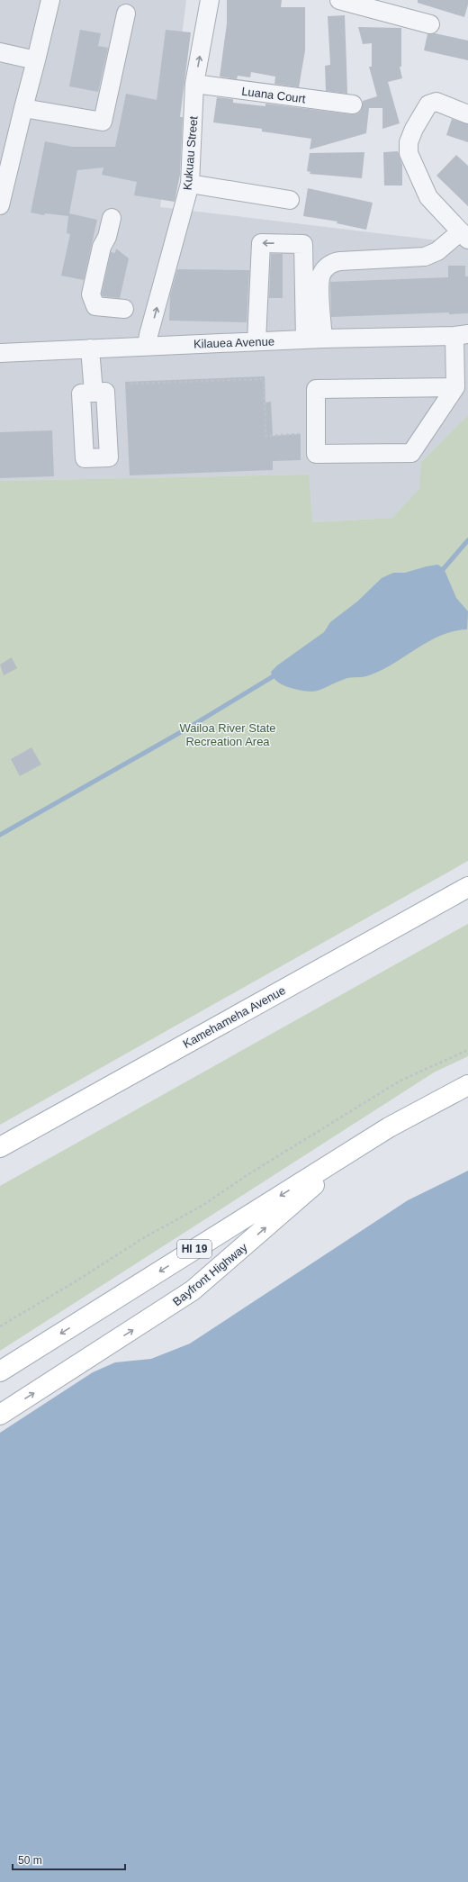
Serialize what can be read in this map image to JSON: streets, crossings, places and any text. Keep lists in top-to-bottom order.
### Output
{
  "streets": {
    "main road": ["Kamehameha Avenue", "HI 19", "Bayfront Highway"],
    "street": ["Luana Court", "Kukuau Street", "Kilauea Avenue"]
  },
  "crossings": [
    ["Luana Court", "Kukuau Street"],
    ["Kukuau Street", "Kilauea Avenue"]
  ],
  "one_way": ["Kukuau Street"],
  "parks": ["Wailoa River State Recreation Area"],
  "scale_bar": "50 m"
}
